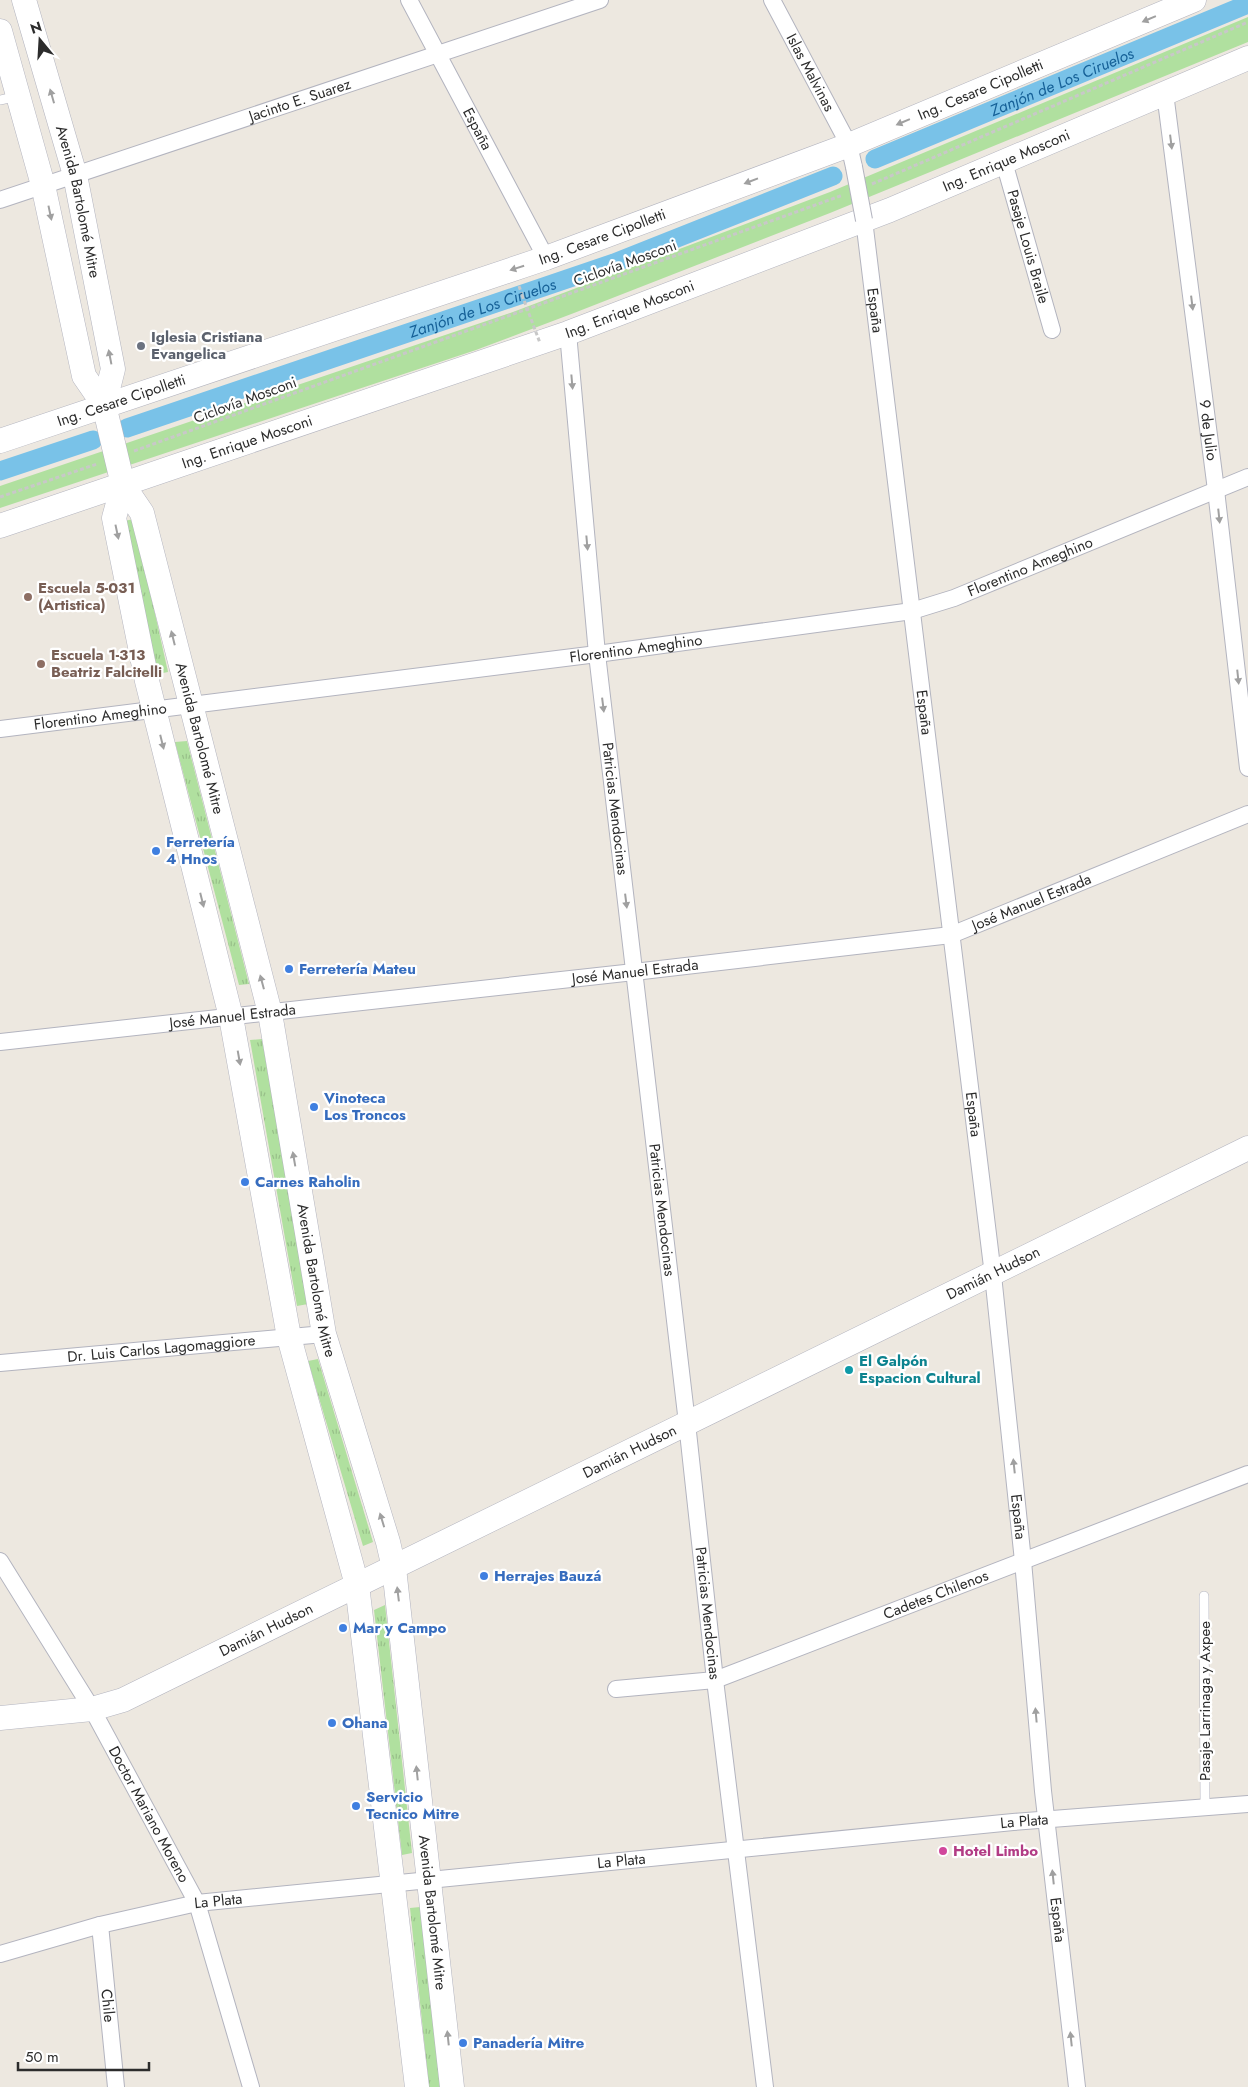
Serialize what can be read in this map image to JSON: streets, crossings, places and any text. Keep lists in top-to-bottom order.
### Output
{
  "streets": {
    "street": [
      "Islas Malvinas",
      "Ing. Cesare Cipolletti",
      "Jacinto E. Suarez",
      "España",
      "Ing. Enrique Mosconi",
      "Avenida Bartolomé Mitre",
      "Pasaje Louis Braile",
      "9 de Julio",
      "Florentino Ameghino",
      "Patricias Mendocinas",
      "José Manuel Estrada",
      "Damián Hudson",
      "Dr. Luis Carlos Lagomaggiore",
      "Cadetes Chilenos",
      "Doctor Mariano Moreno",
      "La Plata",
      "Chile"
    ],
    "lane": ["Pasaje Larrinaga y Axpee"],
    "path": ["Ciclovía Mosconi"]
  },
  "crossings": [
    ["Islas Malvinas", "Ing. Cesare Cipolletti"],
    ["Islas Malvinas", "España"],
    ["Ing. Cesare Cipolletti", "España"],
    ["Ing. Cesare Cipolletti", "Avenida Bartolomé Mitre"],
    ["Jacinto E. Suarez", "España"],
    ["Jacinto E. Suarez", "Avenida Bartolomé Mitre"],
    ["España", "Ing. Enrique Mosconi"],
    ["España", "Florentino Ameghino"],
    ["España", "José Manuel Estrada"],
    ["España", "Damián Hudson"],
    ["España", "Cadetes Chilenos"],
    ["España", "La Plata"],
    ["Ing. Enrique Mosconi", "Avenida Bartolomé Mitre"],
    ["Ing. Enrique Mosconi", "Pasaje Louis Braile"],
    ["Ing. Enrique Mosconi", "9 de Julio"],
    ["Ing. Enrique Mosconi", "Patricias Mendocinas"],
    ["Avenida Bartolomé Mitre", "Ciclovía Mosconi"],
    ["Avenida Bartolomé Mitre", "Florentino Ameghino"],
    ["Avenida Bartolomé Mitre", "José Manuel Estrada"],
    ["Avenida Bartolomé Mitre", "Damián Hudson"],
    ["Avenida Bartolomé Mitre", "Dr. Luis Carlos Lagomaggiore"],
    ["Avenida Bartolomé Mitre", "La Plata"],
    ["9 de Julio", "Florentino Ameghino"],
    ["Florentino Ameghino", "Patricias Mendocinas"],
    ["Patricias Mendocinas", "José Manuel Estrada"],
    ["Patricias Mendocinas", "Damián Hudson"],
    ["Patricias Mendocinas", "Cadetes Chilenos"],
    ["Patricias Mendocinas", "La Plata"],
    ["Damián Hudson", "Doctor Mariano Moreno"],
    ["Pasaje Larrinaga y Axpee", "La Plata"],
    ["Doctor Mariano Moreno", "La Plata"],
    ["La Plata", "Chile"]
  ],
  "one_way": [
    "Ing. Cesare Cipolletti",
    "España",
    "9 de Julio",
    "Patricias Mendocinas"
  ],
  "water": ["Zanjón de Los Ciruelos"],
  "places": [
    "Iglesia Cristiana Evangelica",
    "Escuela 5-031 (Artistica)",
    "Escuela 1-313 Beatriz Falcitelli",
    "Ferretería 4 Hnos",
    "Ferretería Mateu",
    "Vinoteca Los Troncos",
    "Carnes Raholin",
    "El Galpón Espacion Cultural",
    "Herrajes Bauzá",
    "Mar y Campo",
    "Ohana",
    "Servicio Tecnico Mitre",
    "Hotel Limbo",
    "Panadería Mitre"
  ],
  "scale_bar": "50 m",
  "north": "top"
}
